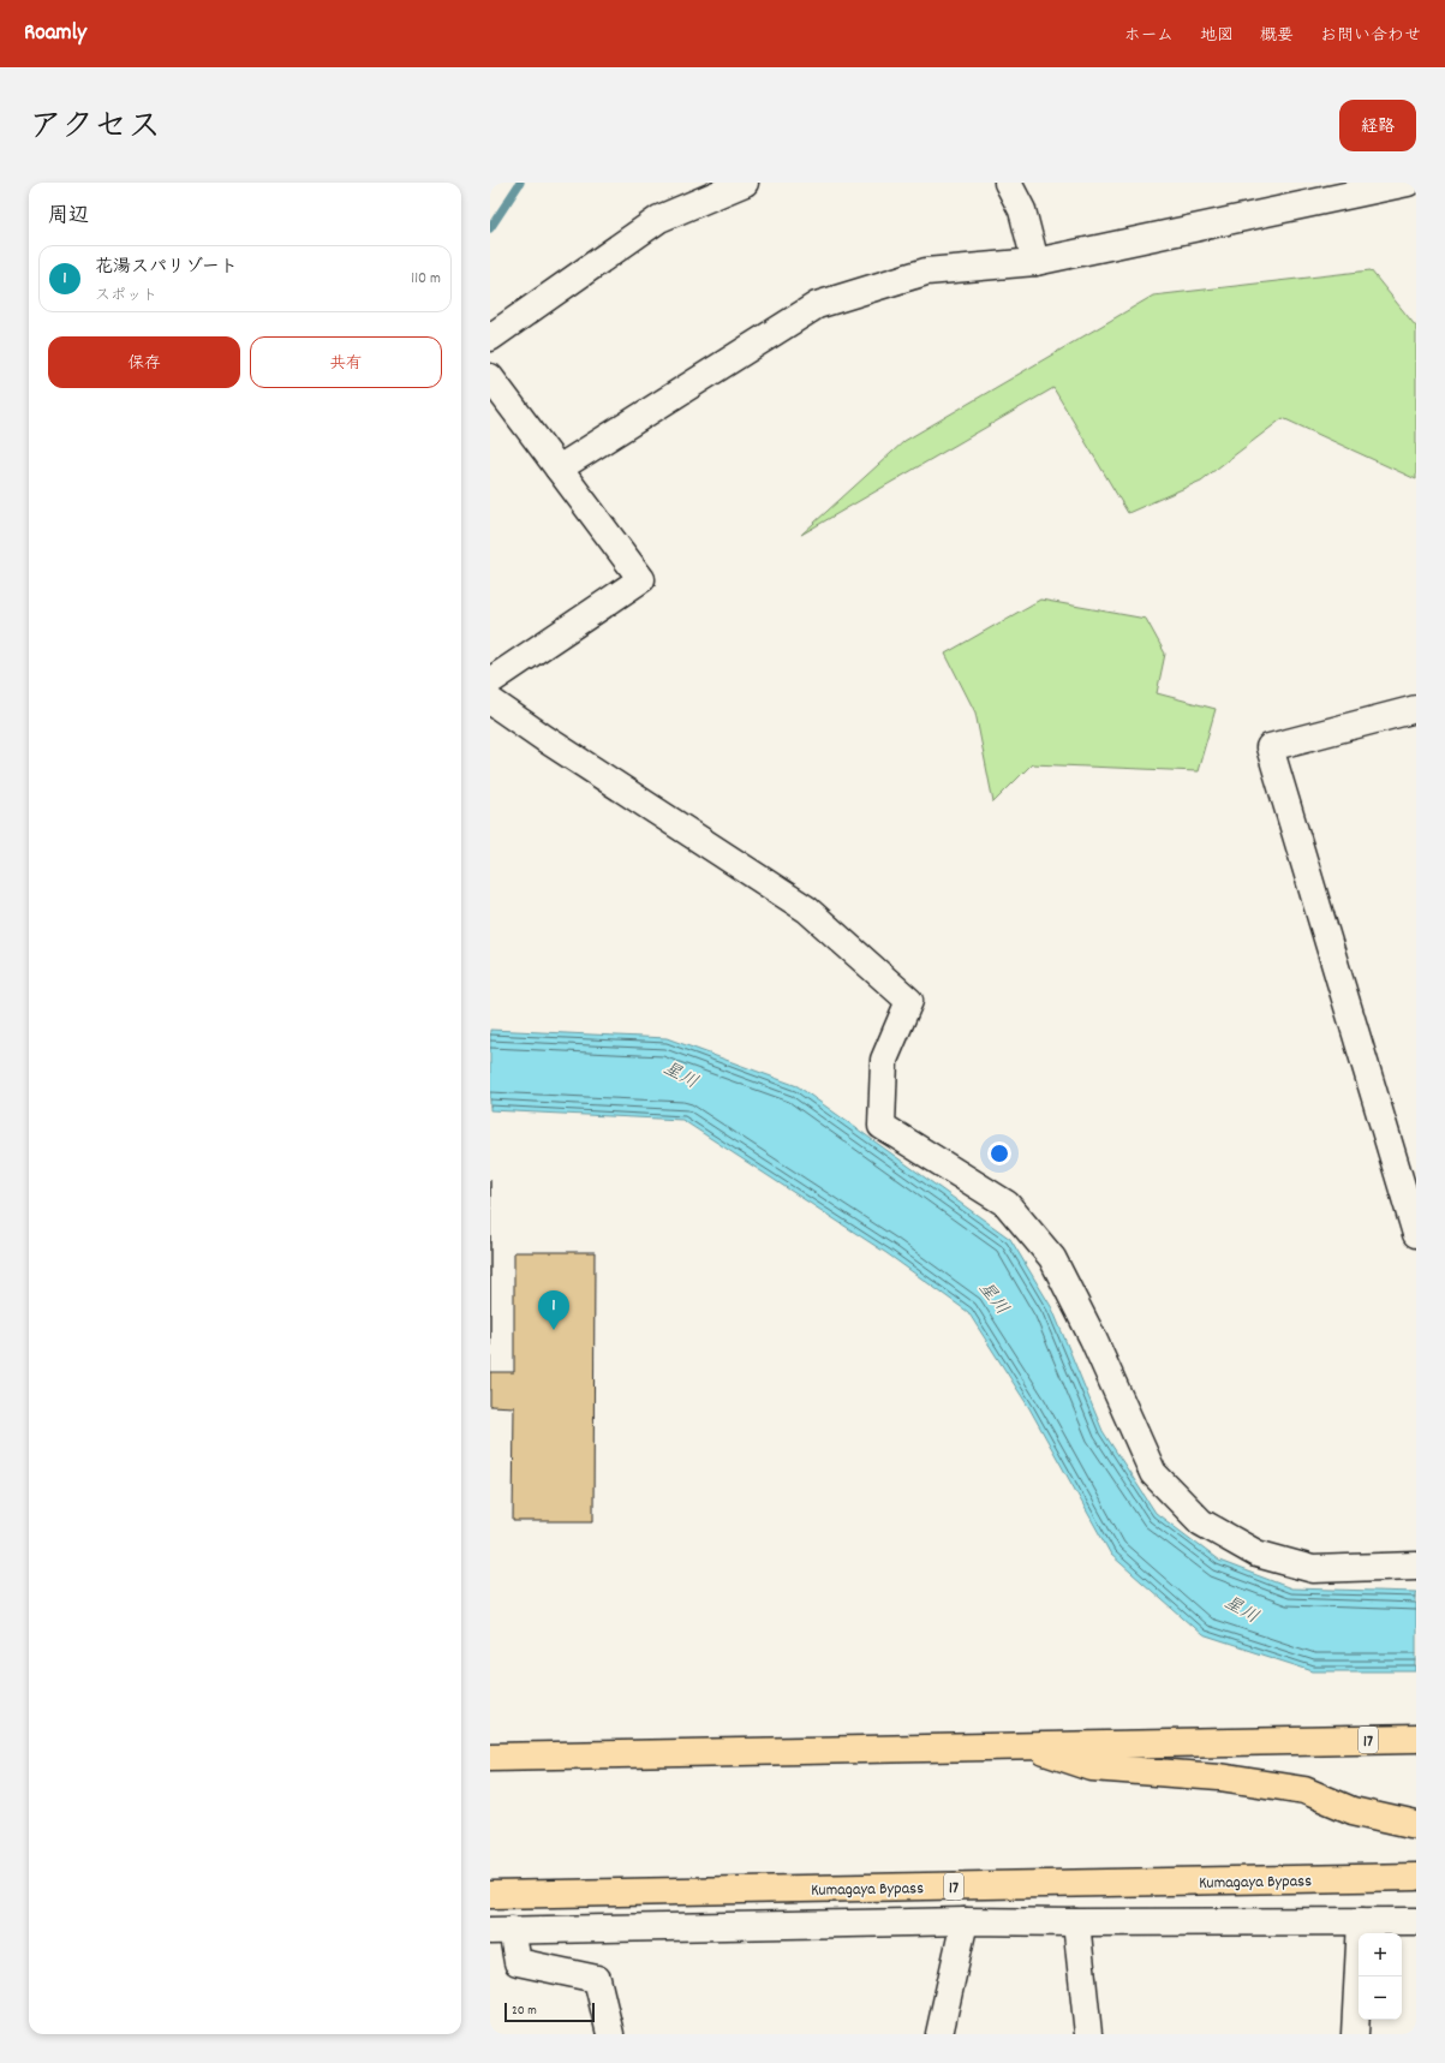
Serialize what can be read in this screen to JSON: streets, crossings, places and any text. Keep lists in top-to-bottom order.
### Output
{
  "streets": {
    "highway": ["17", "Kumagaya Bypass"]
  },
  "water": ["星川"],
  "scale_bar": "20 m",
  "page": {
    "header": "Roamly",
    "nav": [
      "ホーム",
      "地図",
      "概要",
      "お問い合わせ"
    ],
    "title": "アクセス",
    "buttons": [
      "経路",
      ["保存", "共有"]
    ],
    "heading": "周辺",
    "list": [
      {
        "mark": "1",
        "name": "花湯スパリゾート",
        "note": "スポット",
        "value": "110 m"
      }
    ],
    "pins": "1",
    "map_buttons": ["+", "−"],
    "scale": "20 m"
  }
}
